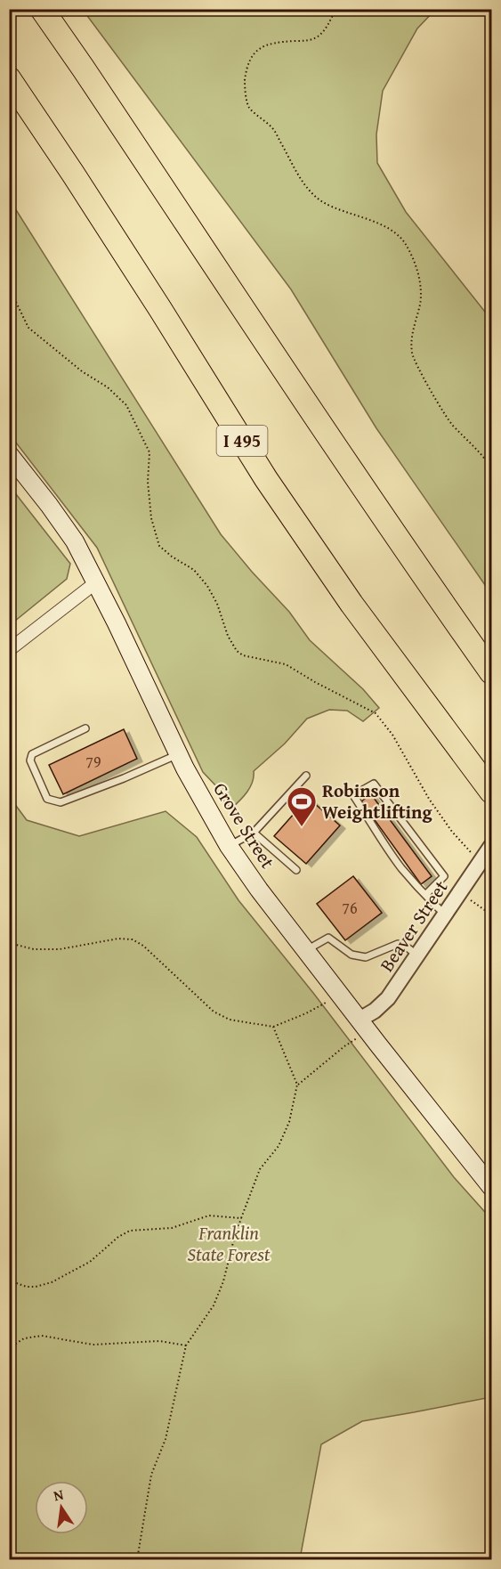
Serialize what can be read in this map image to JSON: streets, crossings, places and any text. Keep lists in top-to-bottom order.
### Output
{
  "streets": {
    "highway": ["I 495"],
    "main road": ["Grove Street"],
    "street": ["Beaver Street"]
  },
  "crossings": [
    ["Grove Street", "Beaver Street"]
  ],
  "parks": ["Franklin State Forest"],
  "places": {
    "sports": ["Robinson Weightlifting"]
  },
  "house_numbers": ["79", "76"],
  "north": "top"
}
